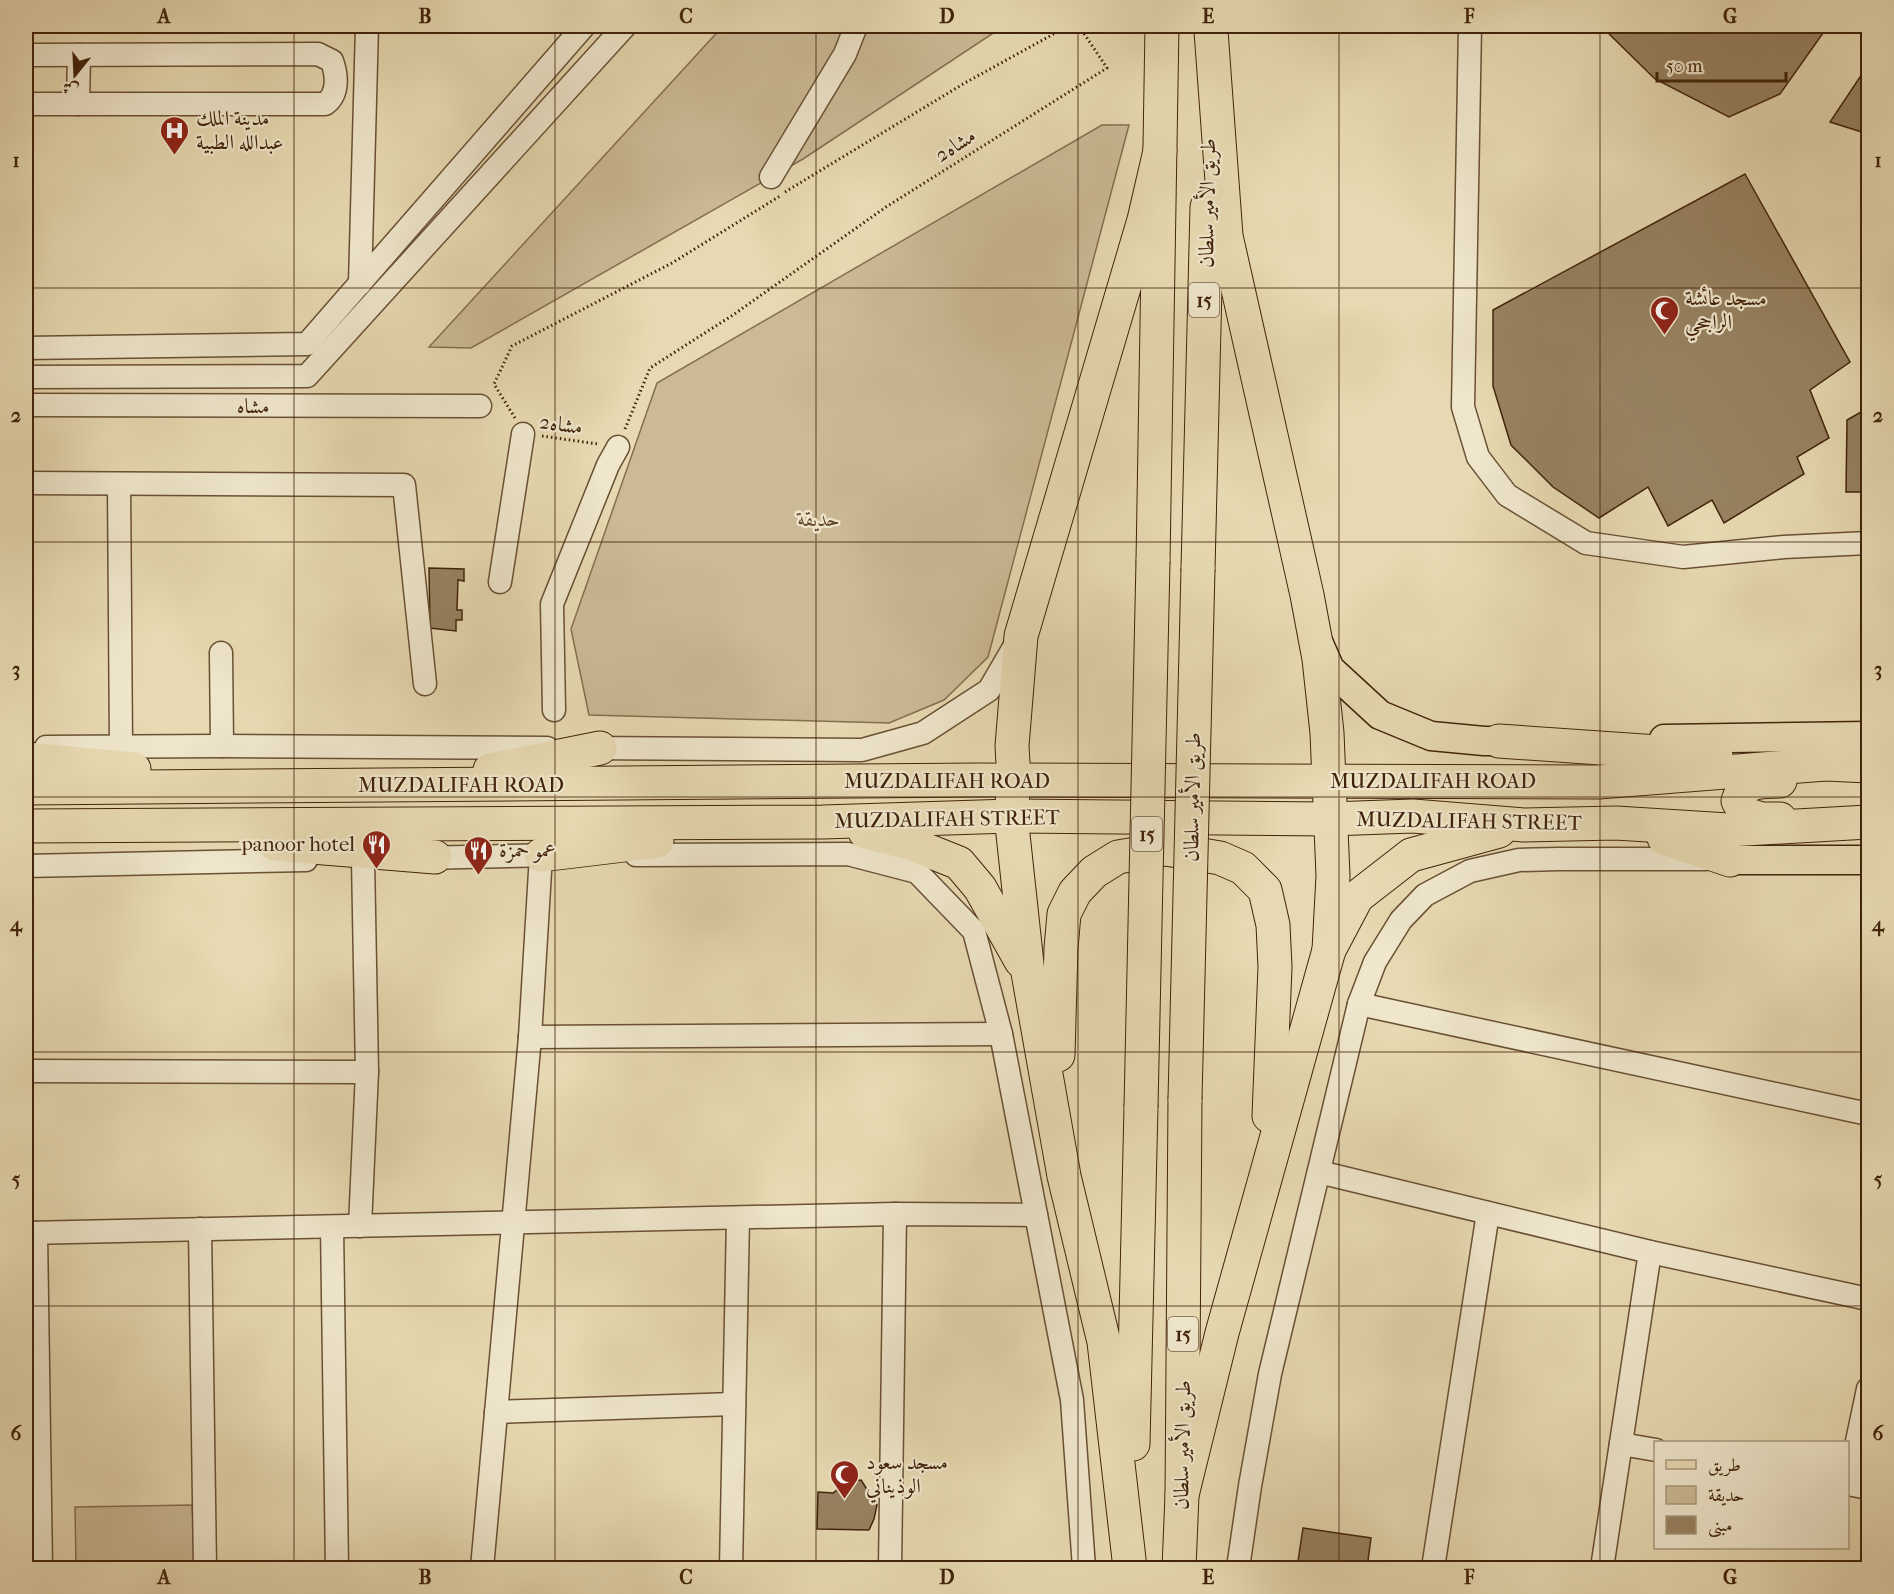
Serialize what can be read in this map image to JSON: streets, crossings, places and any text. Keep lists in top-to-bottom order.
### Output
{
  "streets": {
    "highway": [
      "طريق الأمير سلطان",
      "15",
      "MUZDALIFAH ROAD",
      "MUZDALIFAH STREET"
    ],
    "street": ["مشاه"],
    "path": ["مشاه2"]
  },
  "parks": ["حديقة"],
  "places": {
    "hospital": ["مدينة الملك عبدالله الطبية"],
    "mosque": ["مسجد عائشة الراجحي", "مسجد سعود الوذيناني"],
    "restaurant": ["panoor hotel", "عمو حمزة"]
  },
  "legend": ["طريق", "حديقة", "مبنى"],
  "scale_bar": "50 m",
  "north": "bottom",
  "grid": {
    "columns": [
      "A",
      "B",
      "C",
      "D",
      "E",
      "F",
      "G"
    ],
    "rows": [
      "1",
      "2",
      "3",
      "4",
      "5",
      "6"
    ]
  }
}
